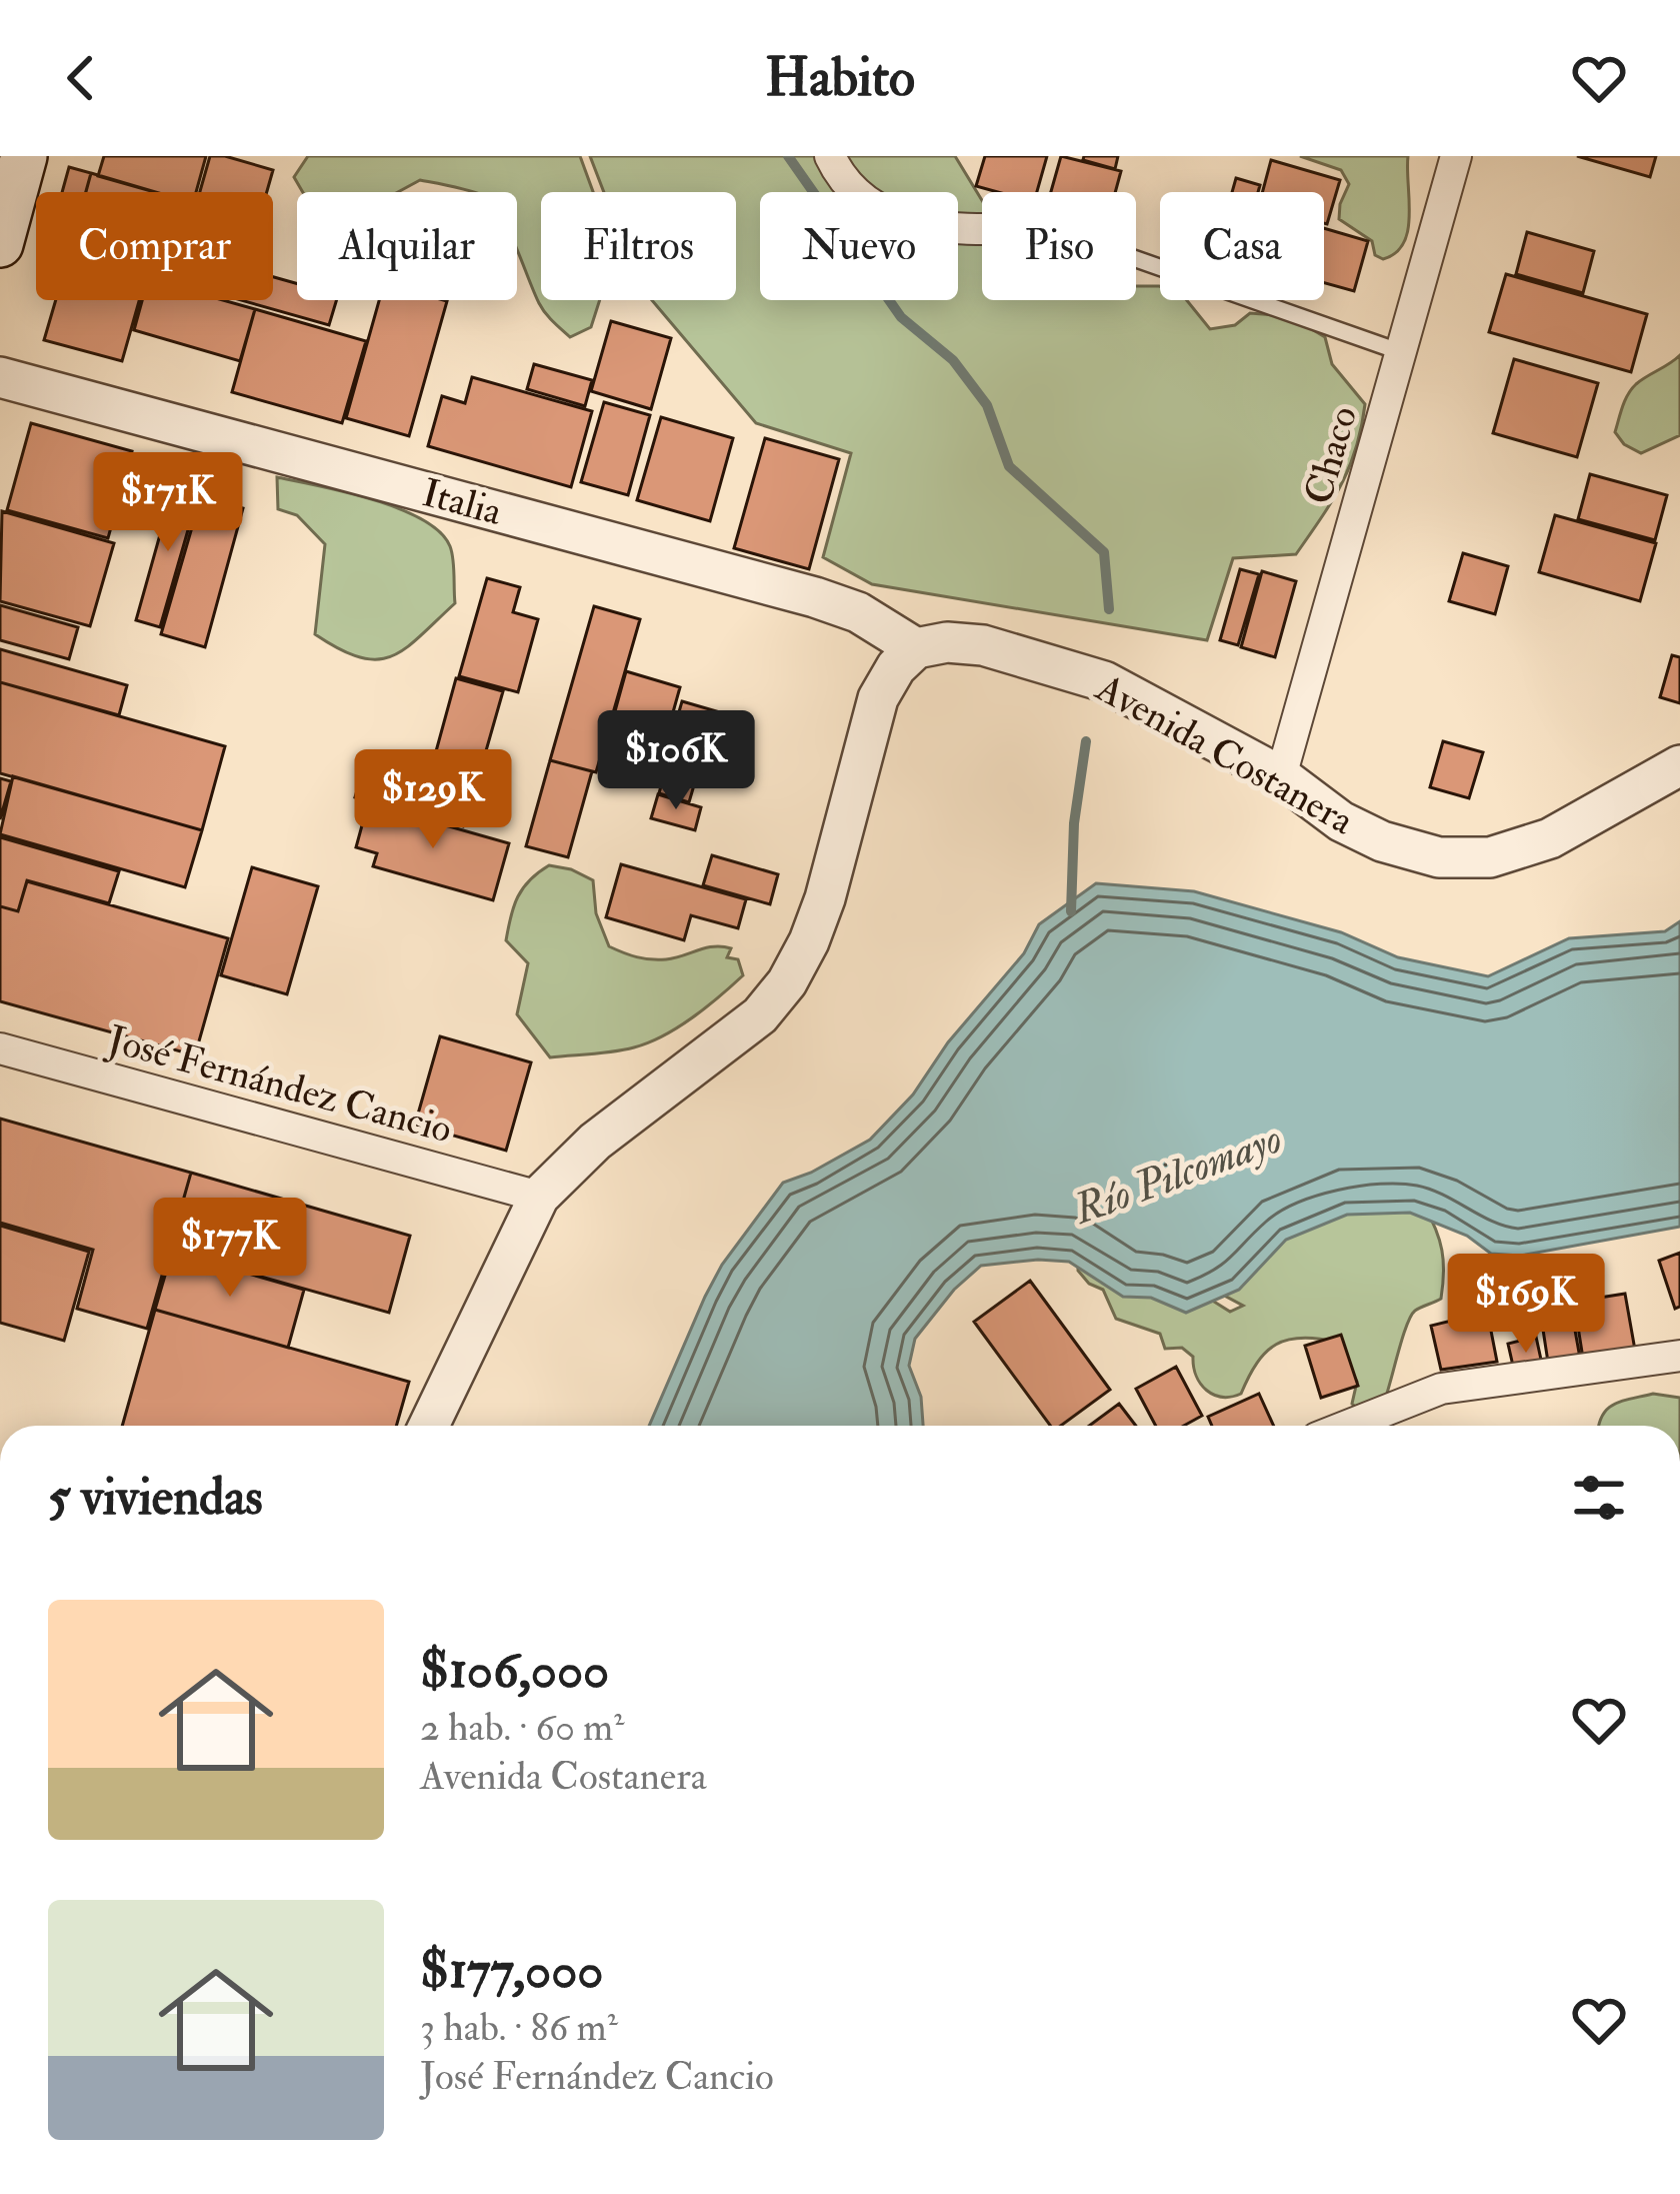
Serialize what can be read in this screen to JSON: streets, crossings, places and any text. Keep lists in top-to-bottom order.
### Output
{
  "streets": {
    "street": [
      "Chaco",
      "Italia",
      "Avenida Costanera",
      "José Fernández Cancio"
    ]
  },
  "crossings": [
    ["Chaco", "Avenida Costanera"],
    ["Italia", "Avenida Costanera"]
  ],
  "water": ["Río Pilcomayo"],
  "page": {
    "header": "Habito",
    "chip": [
      "Comprar",
      "Alquilar",
      "Filtros",
      "Nuevo",
      "Piso",
      "Casa"
    ],
    "price": [
      "$171K",
      "$106K",
      "$129K",
      "$177K",
      "$169K"
    ],
    "heading": "5 viviendas",
    "list": [
      {
        "name": "$106,000",
        "note": "2 hab. · 60 m² · Avenida Costanera"
      },
      {
        "name": "$177,000",
        "note": "3 hab. · 86 m² · José Fernández Cancio"
      }
    ]
  }
}
